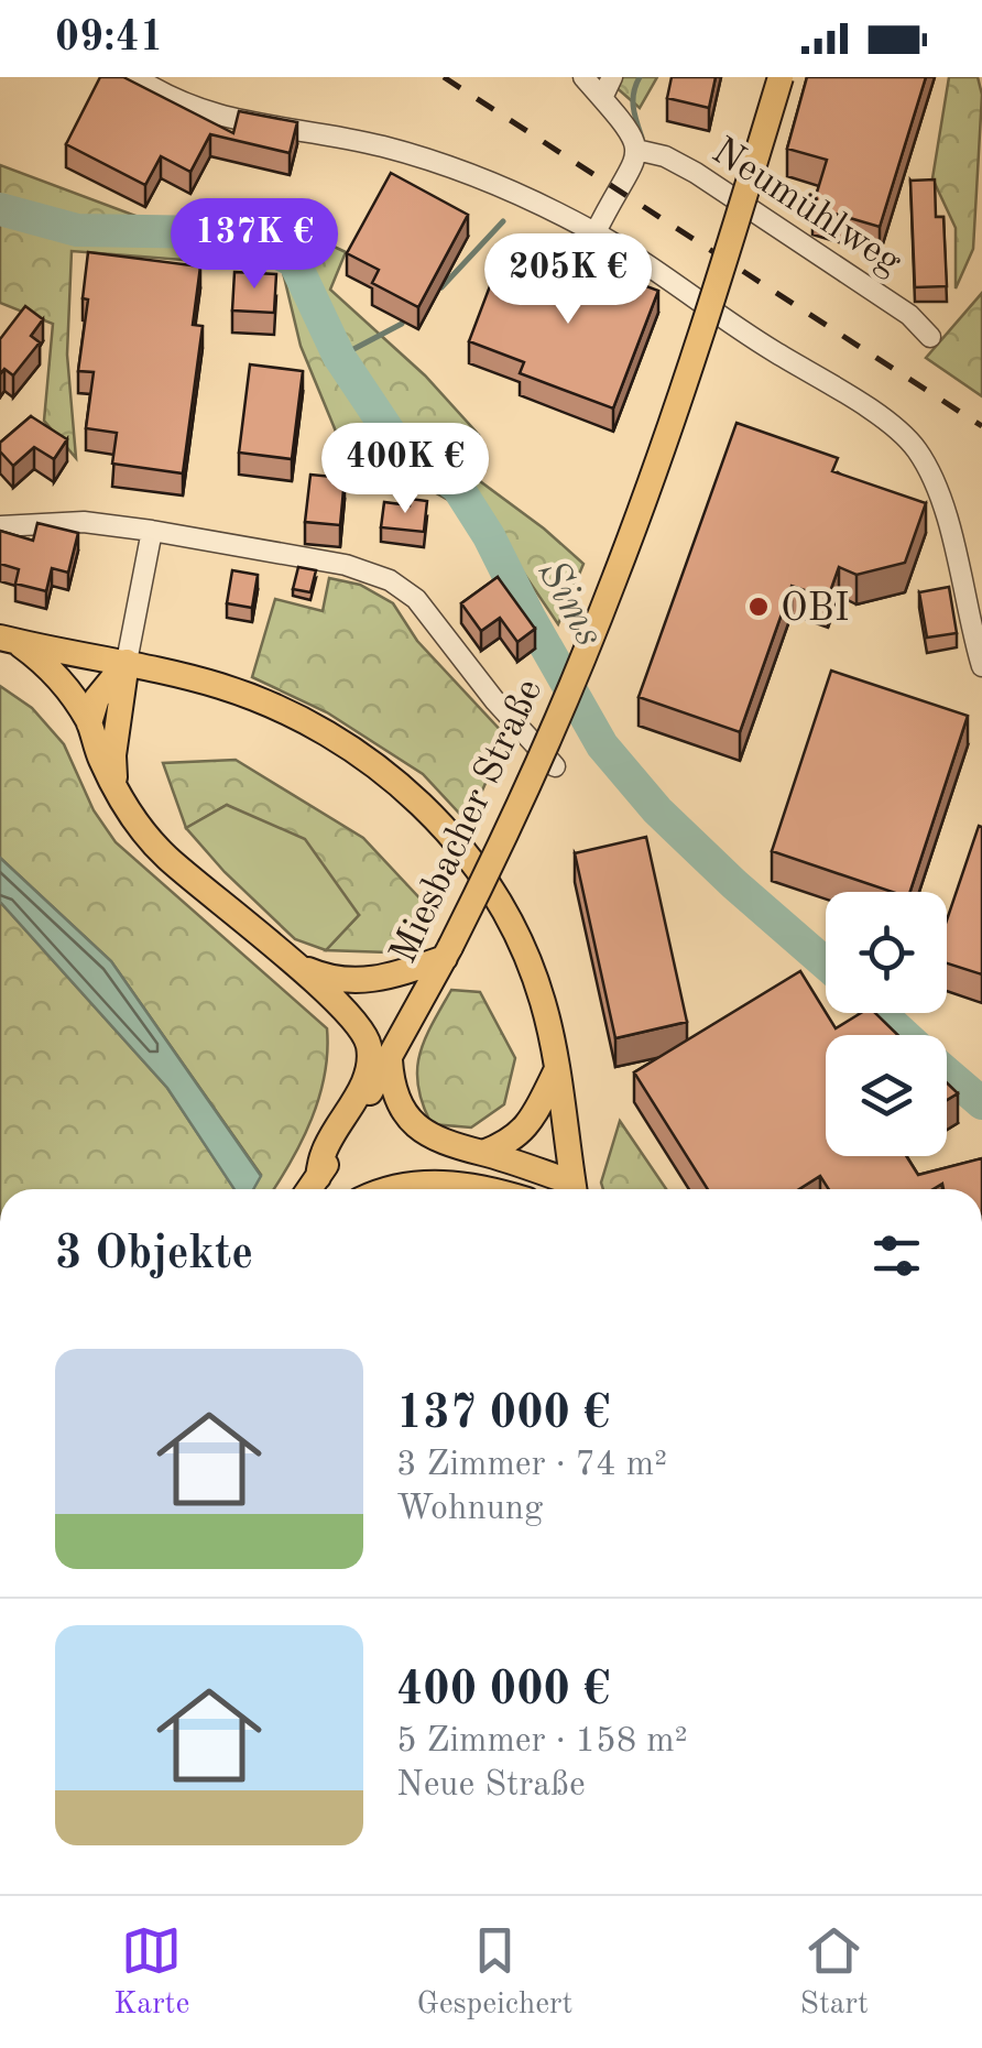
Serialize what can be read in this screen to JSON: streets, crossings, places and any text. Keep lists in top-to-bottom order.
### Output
{
  "streets": {
    "main road": ["Miesbacher Straße"],
    "street": ["Neumühlweg"]
  },
  "water": ["Sims"],
  "places": ["OBI"],
  "page": {
    "status": "09:41",
    "price": ["137K €", "205K €", "400K €"],
    "heading": "3 Objekte",
    "list": [
      {
        "name": "137 000 €",
        "note": "3 Zimmer · 74 m² · Wohnung"
      },
      {
        "name": "400 000 €",
        "note": "5 Zimmer · 158 m² · Neue Straße"
      }
    ],
    "tabs": ["Karte", "Gespeichert", "Start"]
  }
}
